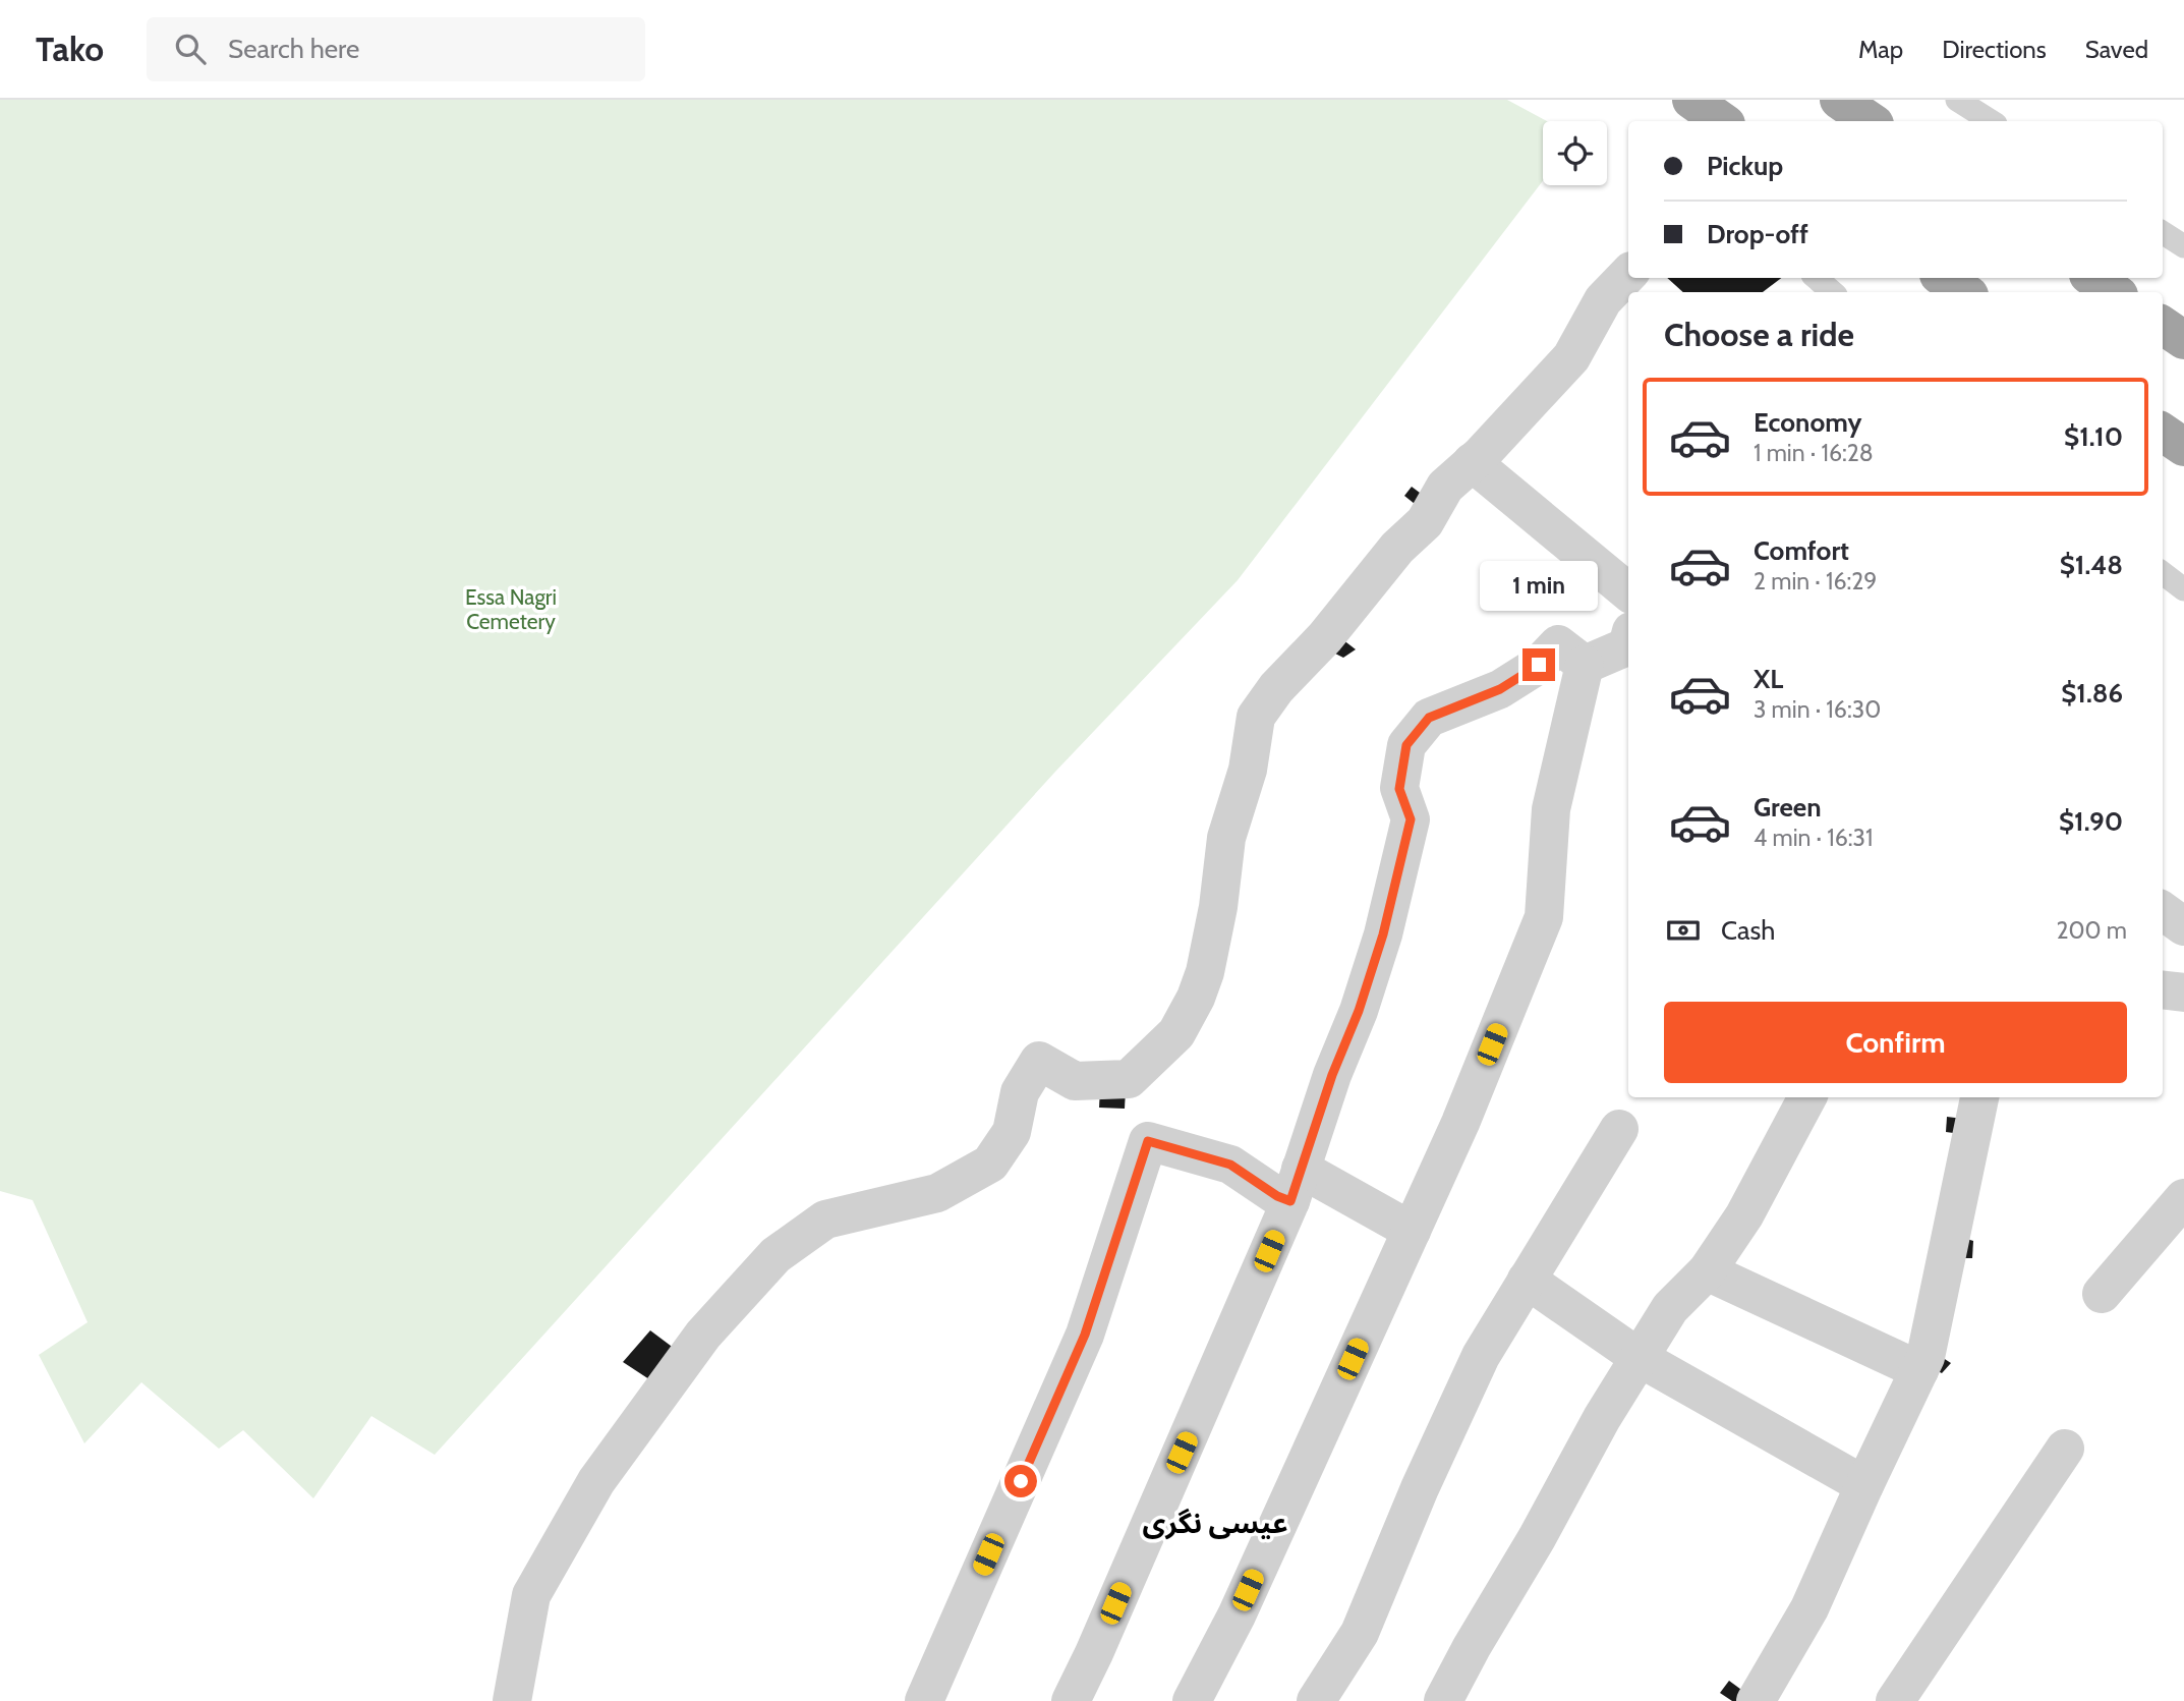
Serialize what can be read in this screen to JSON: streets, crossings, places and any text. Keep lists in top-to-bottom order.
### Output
{
  "districts": ["عیسی نگری"],
  "parks": ["Essa Nagri Cemetery"],
  "page": {
    "header": "Tako",
    "search": "Search here",
    "nav": ["Map", "Directions", "Saved"],
    "banner": ["Pickup", "Drop-off"],
    "heading": "Choose a ride",
    "list": [
      {
        "name": "Economy",
        "note": "1 min · 16:28",
        "value": "$1.10"
      },
      {
        "name": "Comfort",
        "note": "2 min · 16:29",
        "value": "$1.48"
      },
      {
        "name": "XL",
        "note": "3 min · 16:30",
        "value": "$1.86"
      },
      {
        "name": "Green",
        "note": "4 min · 16:31",
        "value": "$1.90"
      }
    ],
    "bubble": "1 min",
    "pay": ["Cash", "200 m"],
    "buttons": "Confirm"
  }
}
